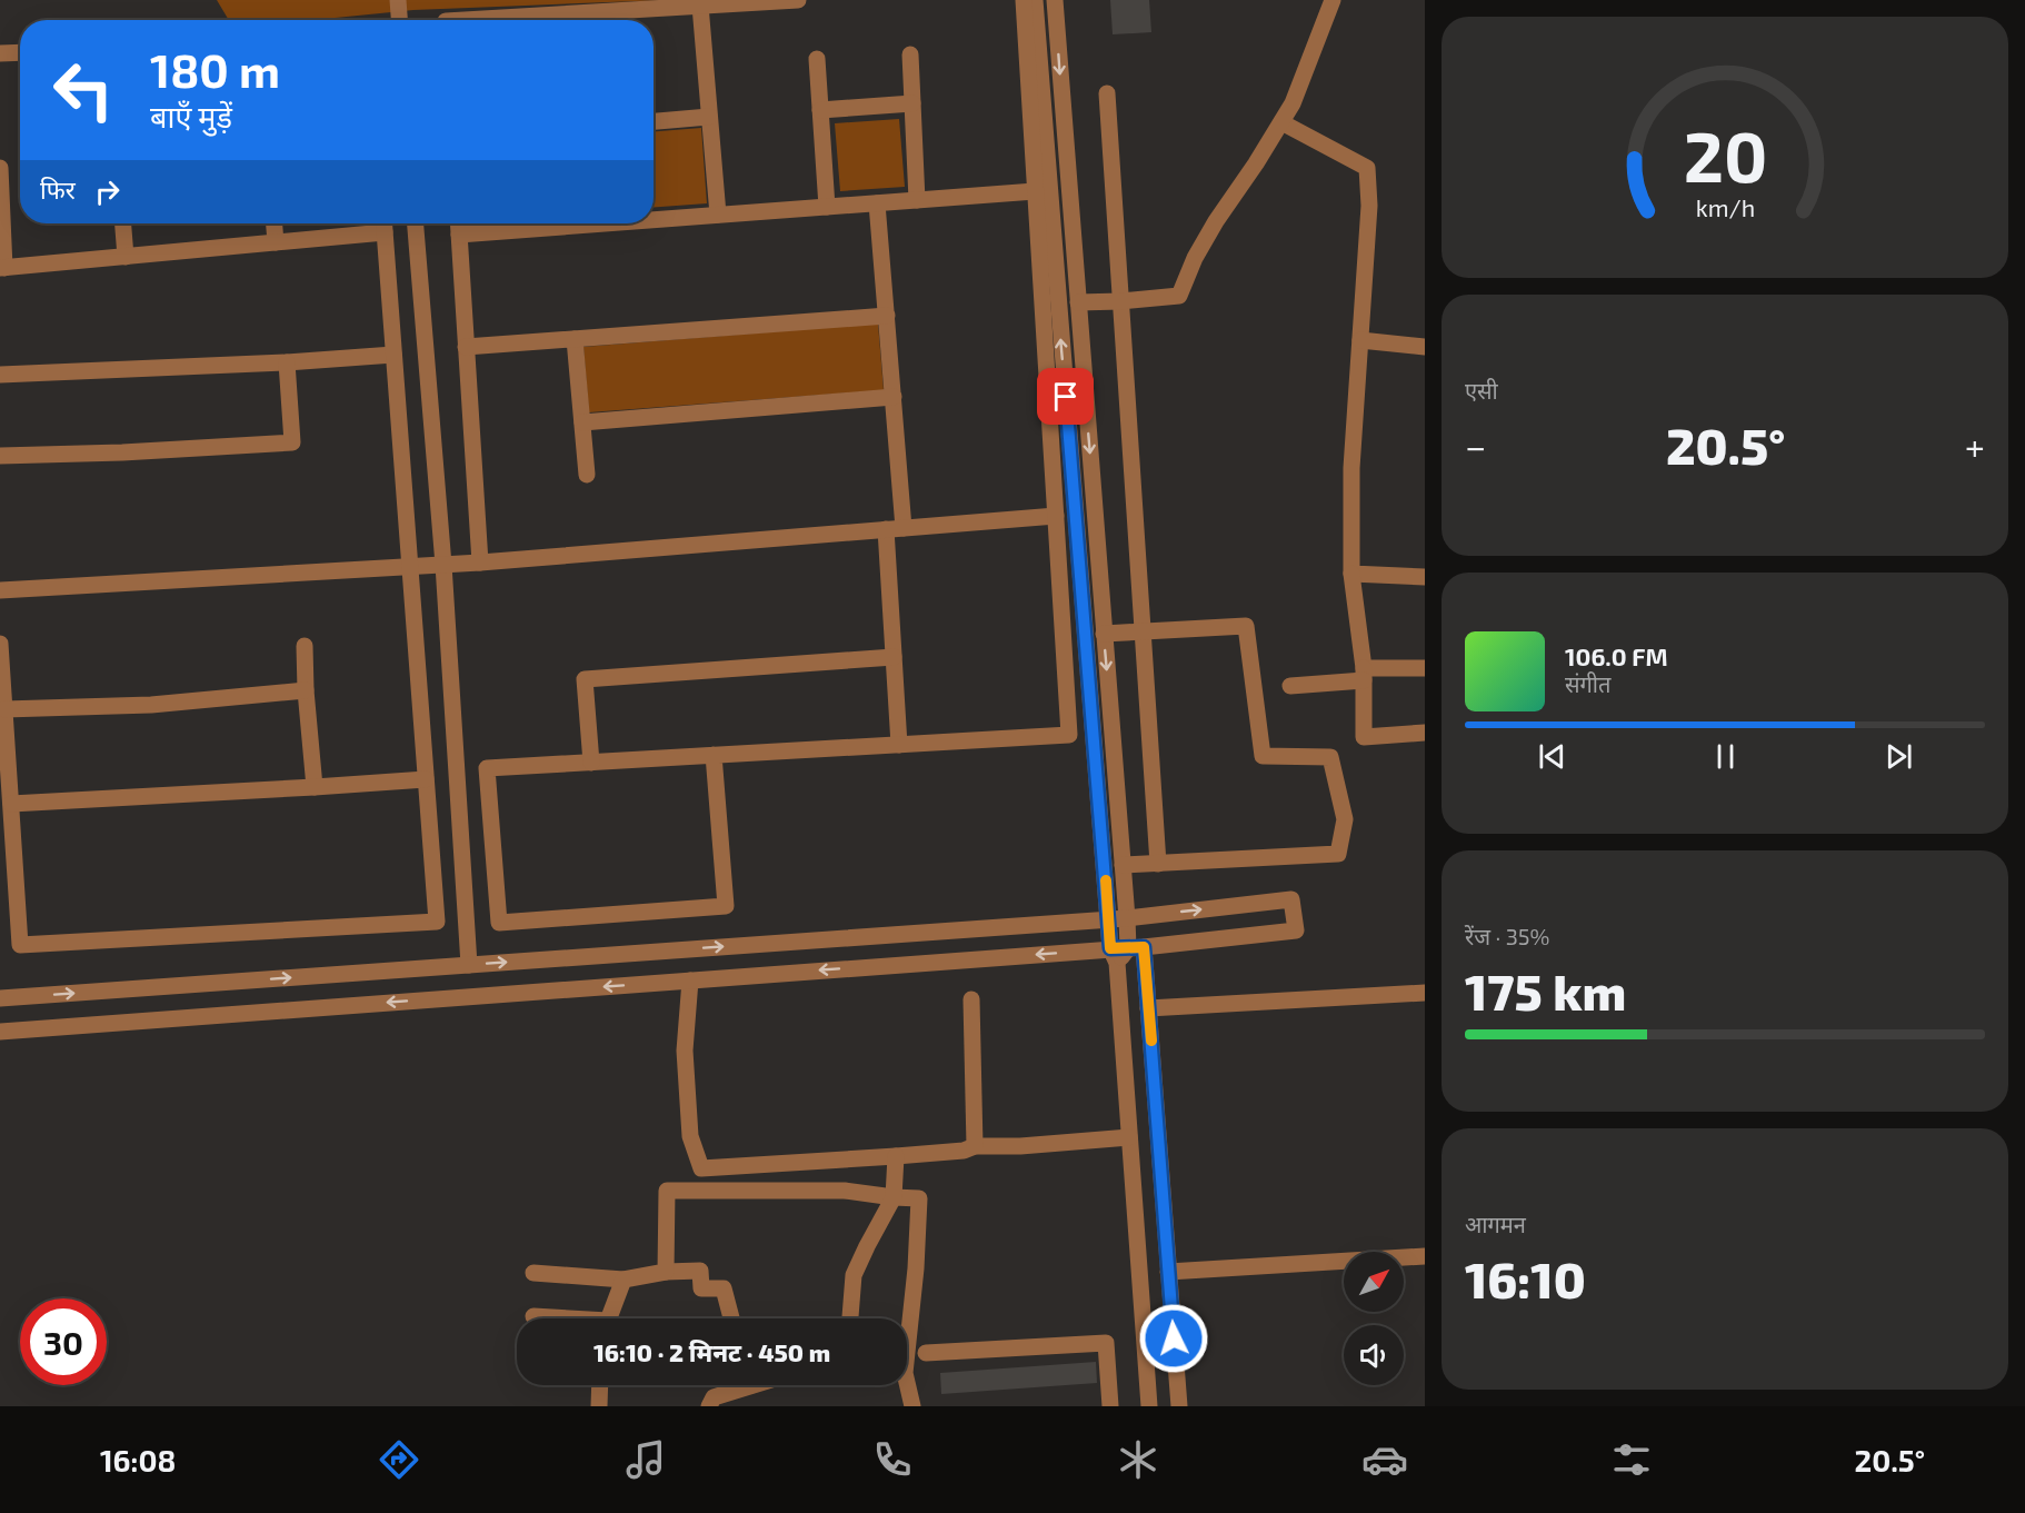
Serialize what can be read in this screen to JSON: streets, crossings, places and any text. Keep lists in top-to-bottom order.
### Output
{
  "north": "top right",
  "page": {
    "turn": ["180 m", "बाएँ मुड़ें"],
    "then": "फिर",
    "tile": [
      "एसी",
      ["रेंज · 35%", "175 km"],
      ["आगमन", "16:10"]
    ],
    "heat": ["−", "20.5°", "+"],
    "song": ["106.0 FM", "संगीत"],
    "limit": "30",
    "trip": "16:10 · 2 मिनट · 450 m",
    "tabs": ["16:08", "20.5°"],
    "gauge": ["20", "km/h"]
  }
}
